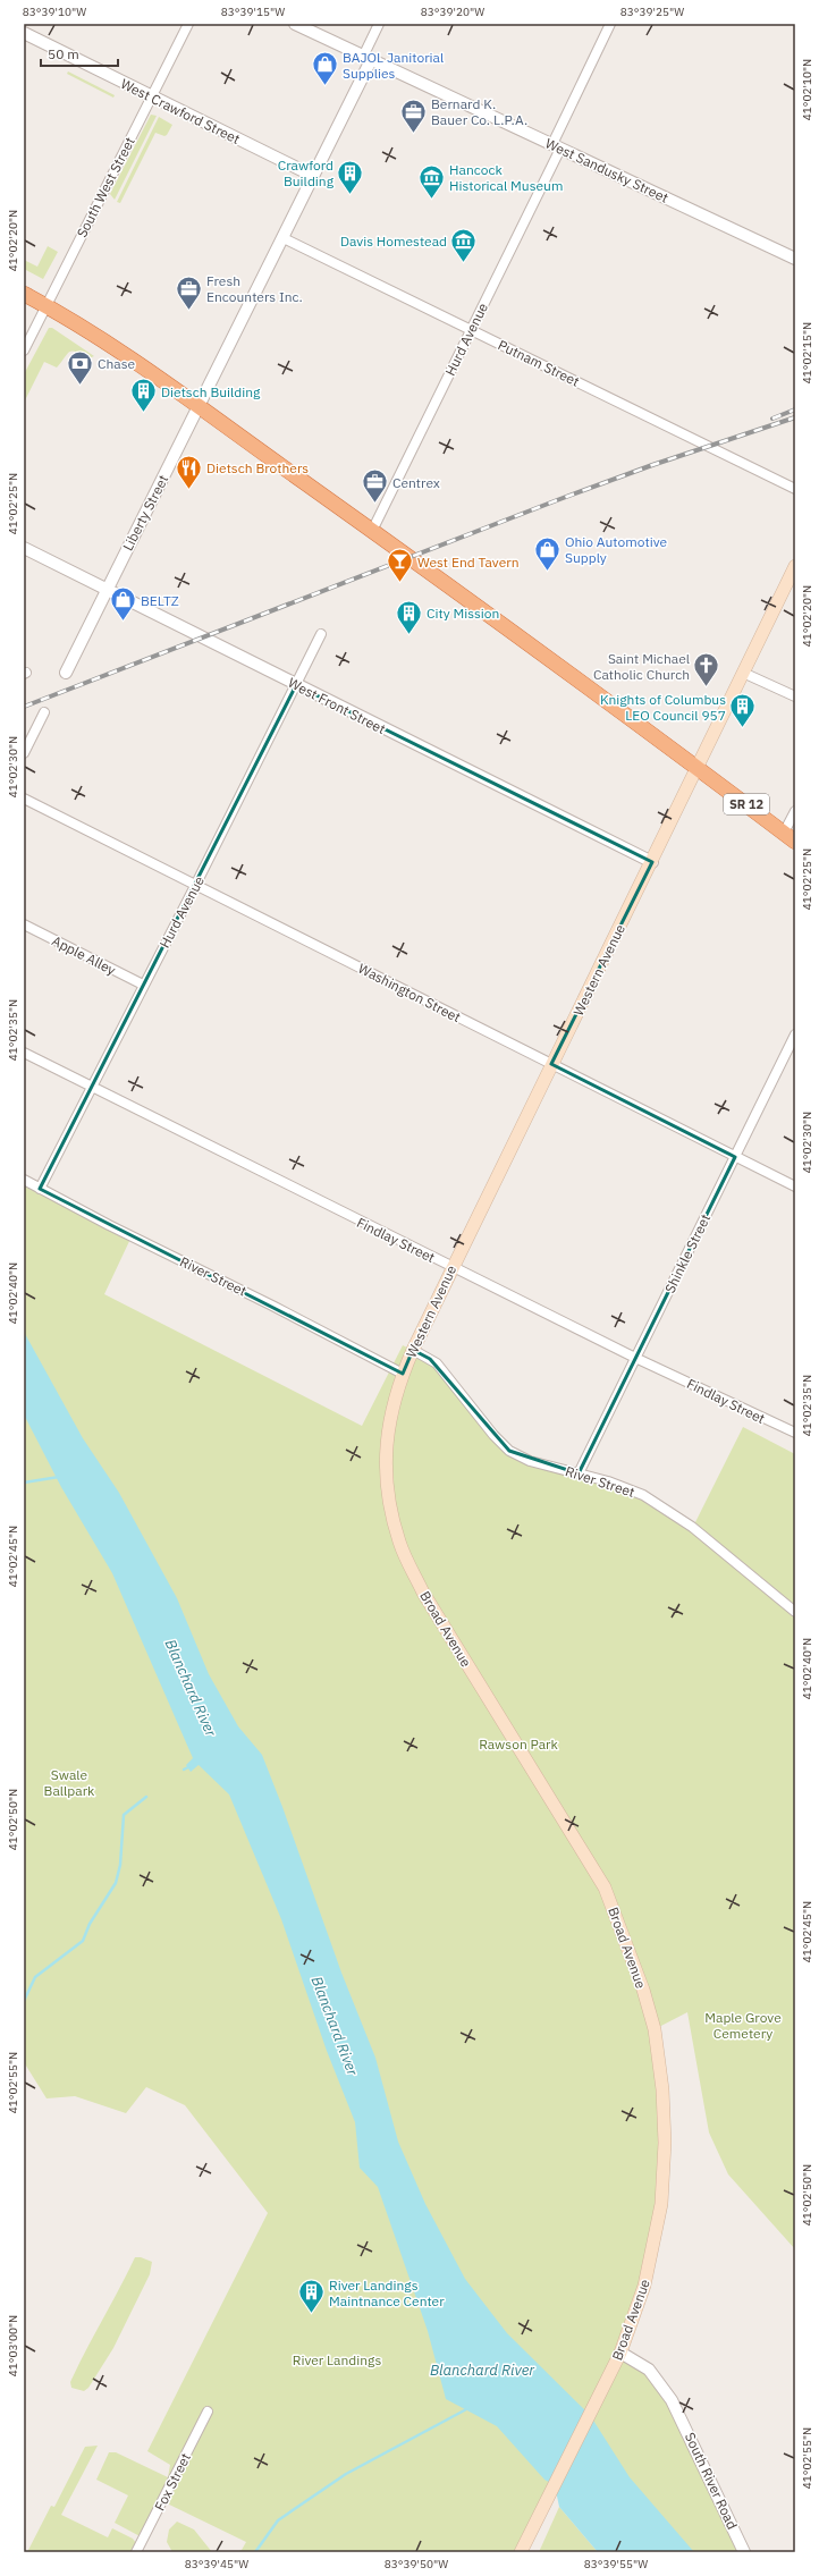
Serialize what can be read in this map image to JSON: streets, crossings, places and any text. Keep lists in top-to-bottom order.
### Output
{
  "streets": {
    "highway": ["SR 12"],
    "main road": ["Western Avenue", "Broad Avenue"],
    "street": [
      "West Crawford Street",
      "West Sandusky Street",
      "South West Street",
      "Hurd Avenue",
      "Putnam Street",
      "Liberty Street",
      "West Front Street",
      "Apple Alley",
      "Washington Street",
      "Findlay Street",
      "Shinkle Street",
      "River Street",
      "South River Road",
      "Fox Street"
    ]
  },
  "crossings": [
    ["West Crawford Street", "South West Street"],
    ["West Crawford Street", "Liberty Street"],
    ["West Sandusky Street", "Hurd Avenue"],
    ["West Sandusky Street", "Liberty Street"],
    ["South West Street", "SR 12"],
    ["Hurd Avenue", "Putnam Street"],
    ["Hurd Avenue", "West Front Street"],
    ["Hurd Avenue", "SR 12"],
    ["Hurd Avenue", "Apple Alley"],
    ["Hurd Avenue", "Washington Street"],
    ["Hurd Avenue", "Findlay Street"],
    ["Hurd Avenue", "River Street"],
    ["Putnam Street", "Liberty Street"],
    ["Liberty Street", "West Front Street"],
    ["Liberty Street", "SR 12"],
    ["West Front Street", "Western Avenue"],
    ["SR 12", "Western Avenue"],
    ["Western Avenue", "Washington Street"],
    ["Western Avenue", "Findlay Street"],
    ["Western Avenue", "River Street"],
    ["Western Avenue", "Broad Avenue"],
    ["Washington Street", "Shinkle Street"],
    ["Findlay Street", "Shinkle Street"],
    ["Shinkle Street", "River Street"],
    ["River Street", "Broad Avenue"],
    ["Broad Avenue", "South River Road"]
  ],
  "water": ["Blanchard River"],
  "parks": [
    "Rawson Park",
    "Swale Ballpark",
    "Maple Grove Cemetery",
    "River Landings"
  ],
  "places": {
    "shop": ["BAJOL Janitorial Supplies", "Ohio Automotive Supply", "BELTZ"],
    "office": ["Bernard K. Bauer Co. L.P.A.", "Fresh Encounters Inc.", "Centrex"],
    "building": [
      "Crawford Building",
      "Dietsch Building",
      "City Mission",
      "Knights of Columbus LEO Council 957",
      "River Landings Maintnance Center"
    ],
    "museum": ["Hancock Historical Museum", "Davis Homestead"],
    "bank": ["Chase"],
    "restaurant": ["Dietsch Brothers"],
    "bar": ["West End Tavern"],
    "church": ["Saint Michael Catholic Church"]
  },
  "scale_bar": "50 m",
  "coordinates": [
    "83°39'10\"W",
    "83°39'15\"W",
    "83°39'20\"W",
    "83°39'25\"W",
    "41°02'10\"N",
    "41°02'20\"N",
    "41°02'15\"N",
    "41°02'25\"N",
    "41°02'30\"N",
    "41°02'35\"N",
    "41°02'40\"N",
    "41°02'45\"N",
    "41°02'50\"N",
    "41°02'55\"N",
    "41°03'00\"N",
    "83°39'45\"W",
    "83°39'50\"W",
    "83°39'55\"W"
  ]
}
